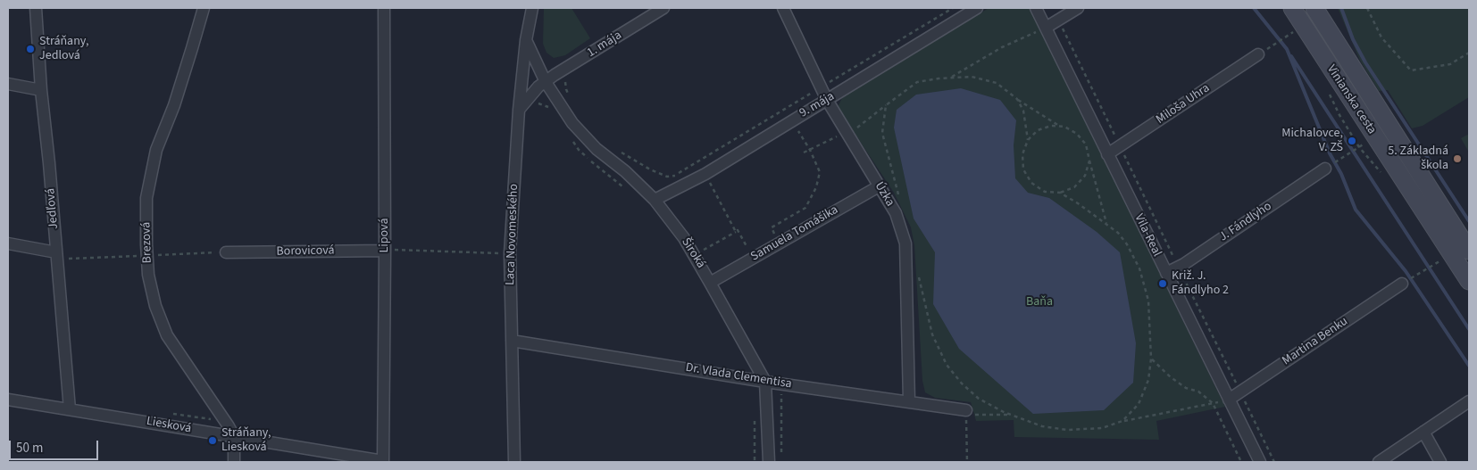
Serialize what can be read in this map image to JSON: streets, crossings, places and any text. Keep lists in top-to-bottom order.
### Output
{
  "streets": {
    "main road": ["Vinianska cesta"],
    "street": [
      "1. mája",
      "Miloša Uhra",
      "9. mája",
      "Úzka",
      "Jedľová",
      "J. Fándlyho",
      "Samuela Tomášika",
      "Laca Novomeského",
      "Lipová",
      "Vila-Real",
      "Brezová",
      "Borovicová",
      "Široká",
      "Martina Benku",
      "Dr. Vlada Clementisa",
      "Liesková"
    ]
  },
  "crossings": [
    ["1. mája", "Laca Novomeského"],
    ["1. mája", "Široká"],
    ["Miloša Uhra", "Vila-Real"],
    ["9. mája", "Úzka"],
    ["9. mája", "Široká"],
    ["Úzka", "Samuela Tomášika"],
    ["Úzka", "Dr. Vlada Clementisa"],
    ["Jedľová", "Liesková"],
    ["J. Fándlyho", "Vila-Real"],
    ["Samuela Tomášika", "Široká"],
    ["Laca Novomeského", "Široká"],
    ["Laca Novomeského", "Dr. Vlada Clementisa"],
    ["Lipová", "Borovicová"],
    ["Lipová", "Liesková"],
    ["Vila-Real", "Martina Benku"],
    ["Brezová", "Liesková"],
    ["Široká", "Dr. Vlada Clementisa"]
  ],
  "parks": ["Baňa"],
  "places": [
    "Stráňany, Jedlová",
    "Michalovce, V. ZŠ",
    "5. Základná škola",
    "Križ. J. Fándlyho 2",
    "Stráňany, Liesková"
  ],
  "scale_bar": "50 m"
}
